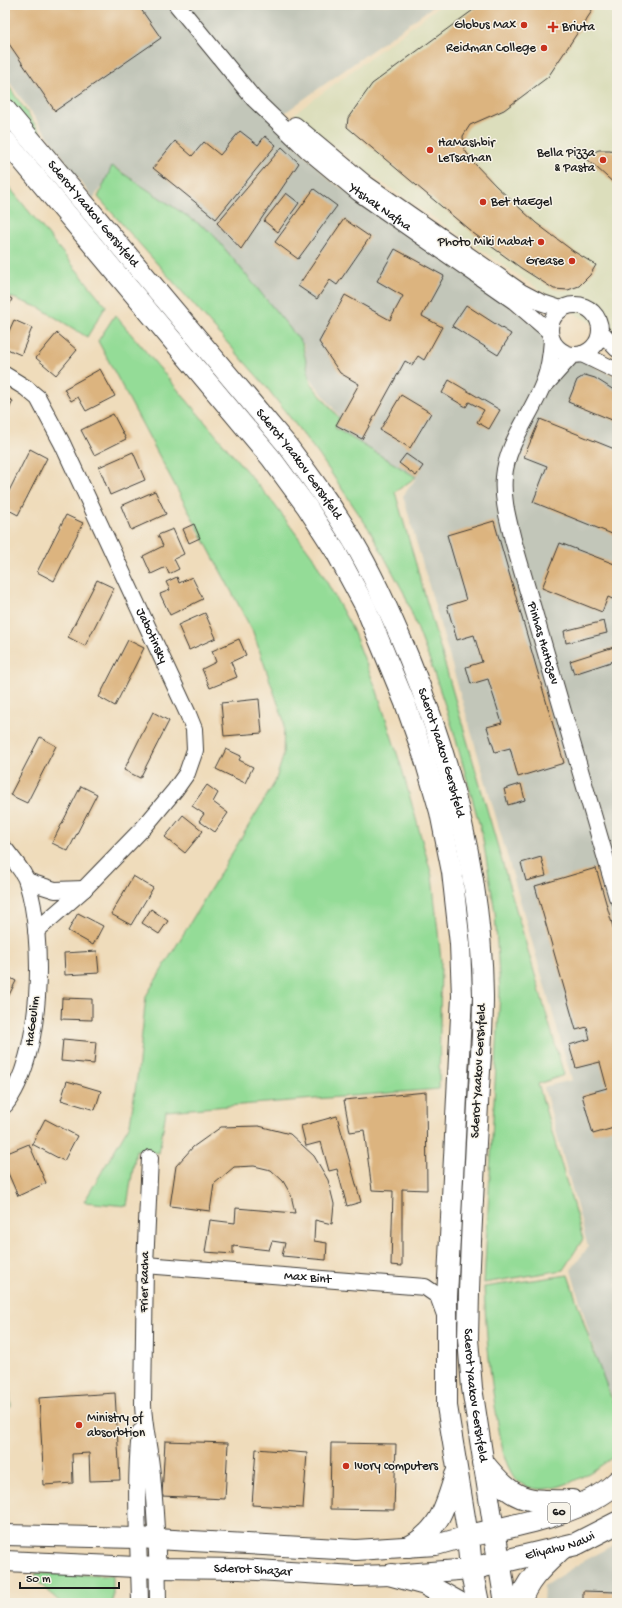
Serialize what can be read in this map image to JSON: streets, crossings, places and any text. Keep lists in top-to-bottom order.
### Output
{
  "streets": {
    "highway": ["60", "Eliyahu Nawi", "Sderot Shazar"],
    "main road": ["Sderot Yaakov Gershfeld"],
    "street": [
      "Ytshak Nafha",
      "Jabotinsky",
      "Pinhas HaHozev",
      "HaGeulim",
      "Max Bint",
      "Frier Racha"
    ]
  },
  "crossings": [
    ["Ytshak Nafha", "Pinhas HaHozev"],
    ["Sderot Yaakov Gershfeld", "Max Bint"],
    ["Sderot Yaakov Gershfeld", "60"],
    ["Sderot Yaakov Gershfeld", "Sderot Shazar"],
    ["Jabotinsky", "HaGeulim"],
    ["Max Bint", "Frier Racha"],
    ["Frier Racha", "Sderot Shazar"],
    ["60", "Sderot Shazar"],
    ["Eliyahu Nawi", "Sderot Shazar"]
  ],
  "places": {
    "other": [
      "Globus Max",
      "Reidman College",
      "HaMashbir LeTsarhan",
      "Bella Pizza & Pasta",
      "Bet HaEgel",
      "Photo Miki Mabat",
      "Grease",
      "Ministry of absorbtion",
      "Ivory computers"
    ],
    "health": ["Briuta"]
  },
  "scale_bar": "50 m"
}
